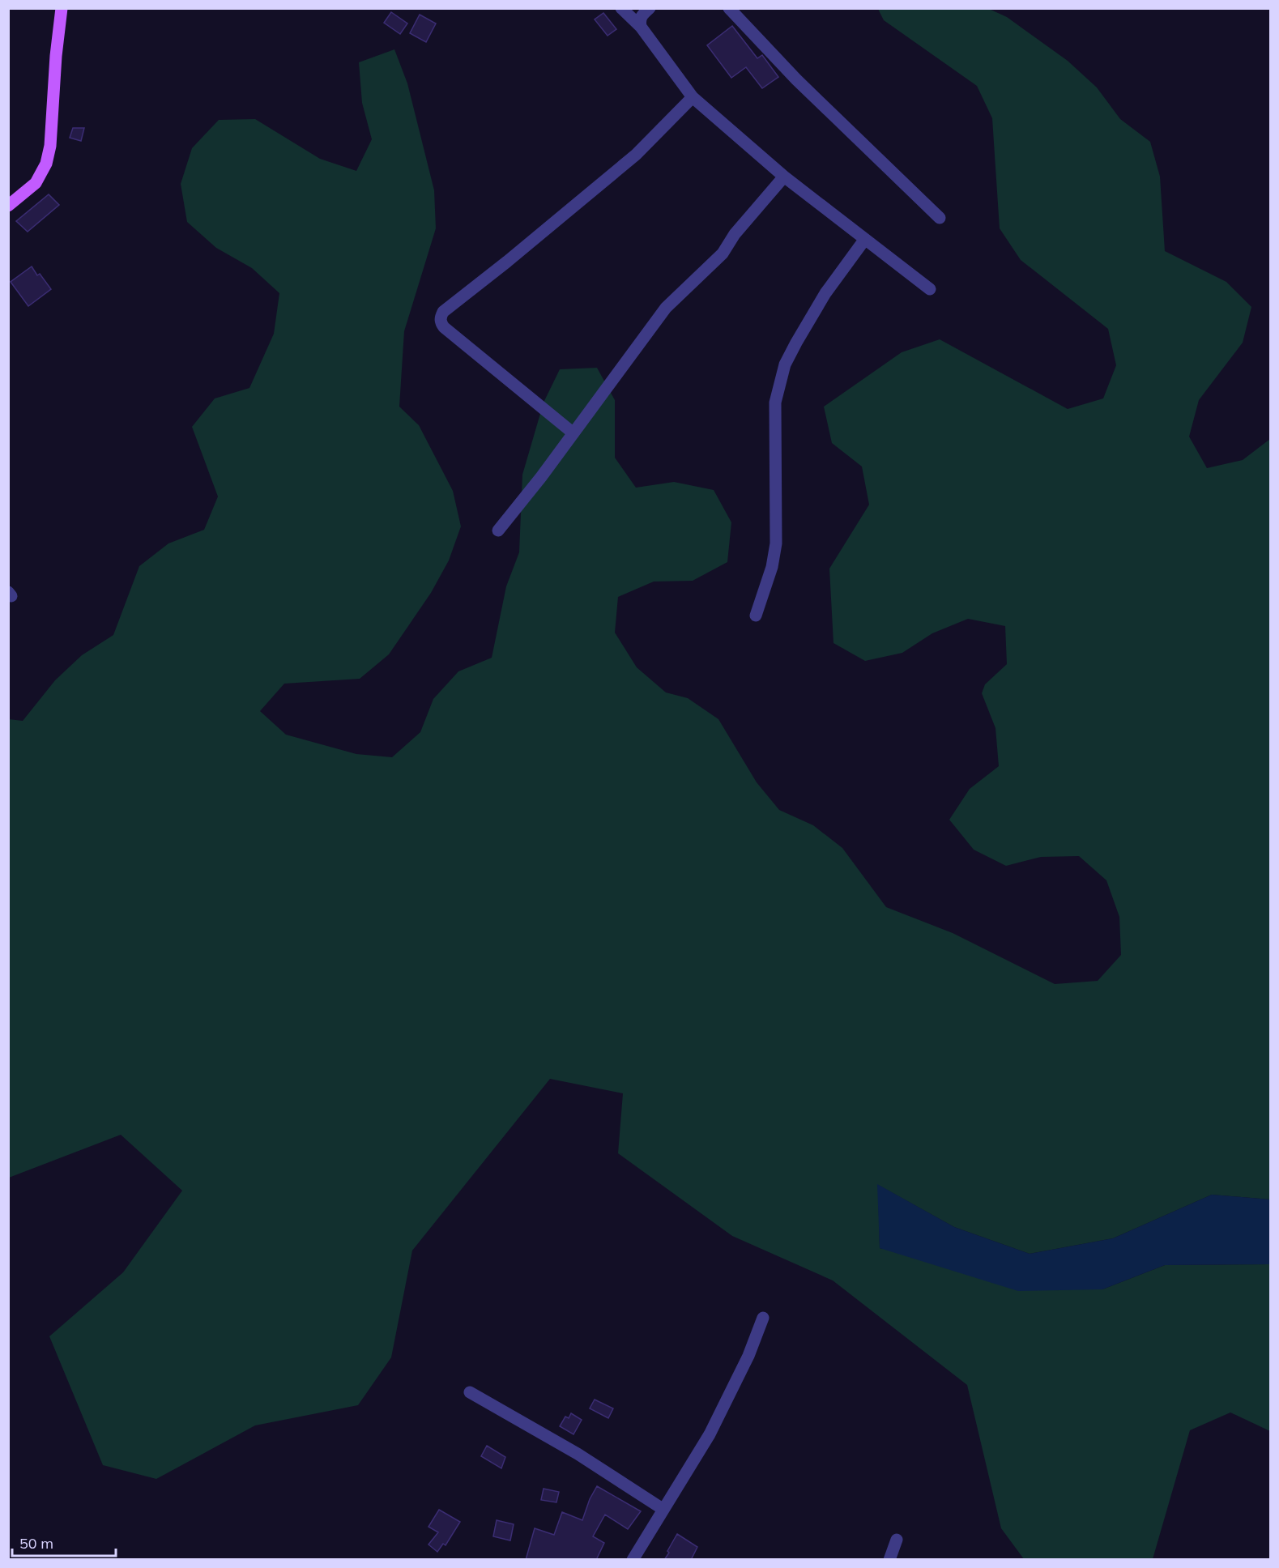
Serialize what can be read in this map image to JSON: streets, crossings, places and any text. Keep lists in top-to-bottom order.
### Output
{
  "scale_bar": "50 m"
}
